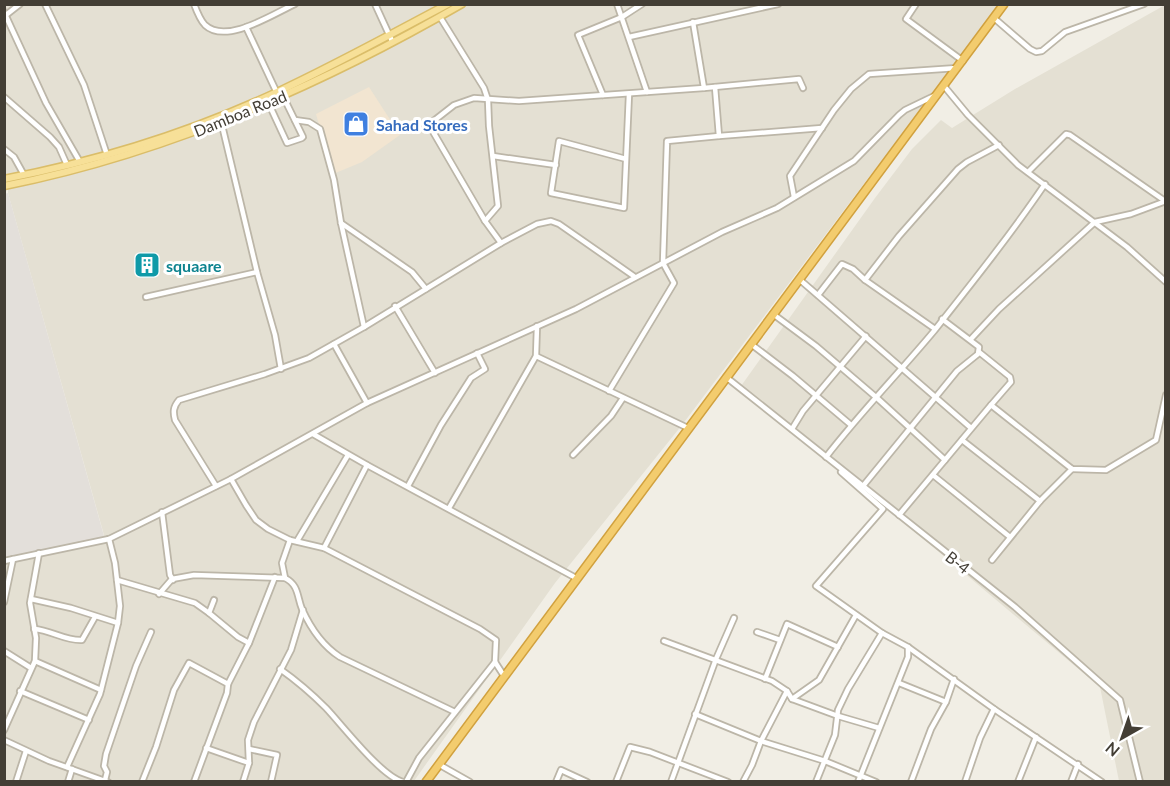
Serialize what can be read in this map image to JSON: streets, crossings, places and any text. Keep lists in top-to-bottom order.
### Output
{
  "streets": {
    "main road": ["Damboa Road"],
    "street": ["B-4"]
  },
  "places": {
    "shop": ["Sahad Stores"],
    "building": ["squaare"]
  },
  "north": "bottom left"
}
